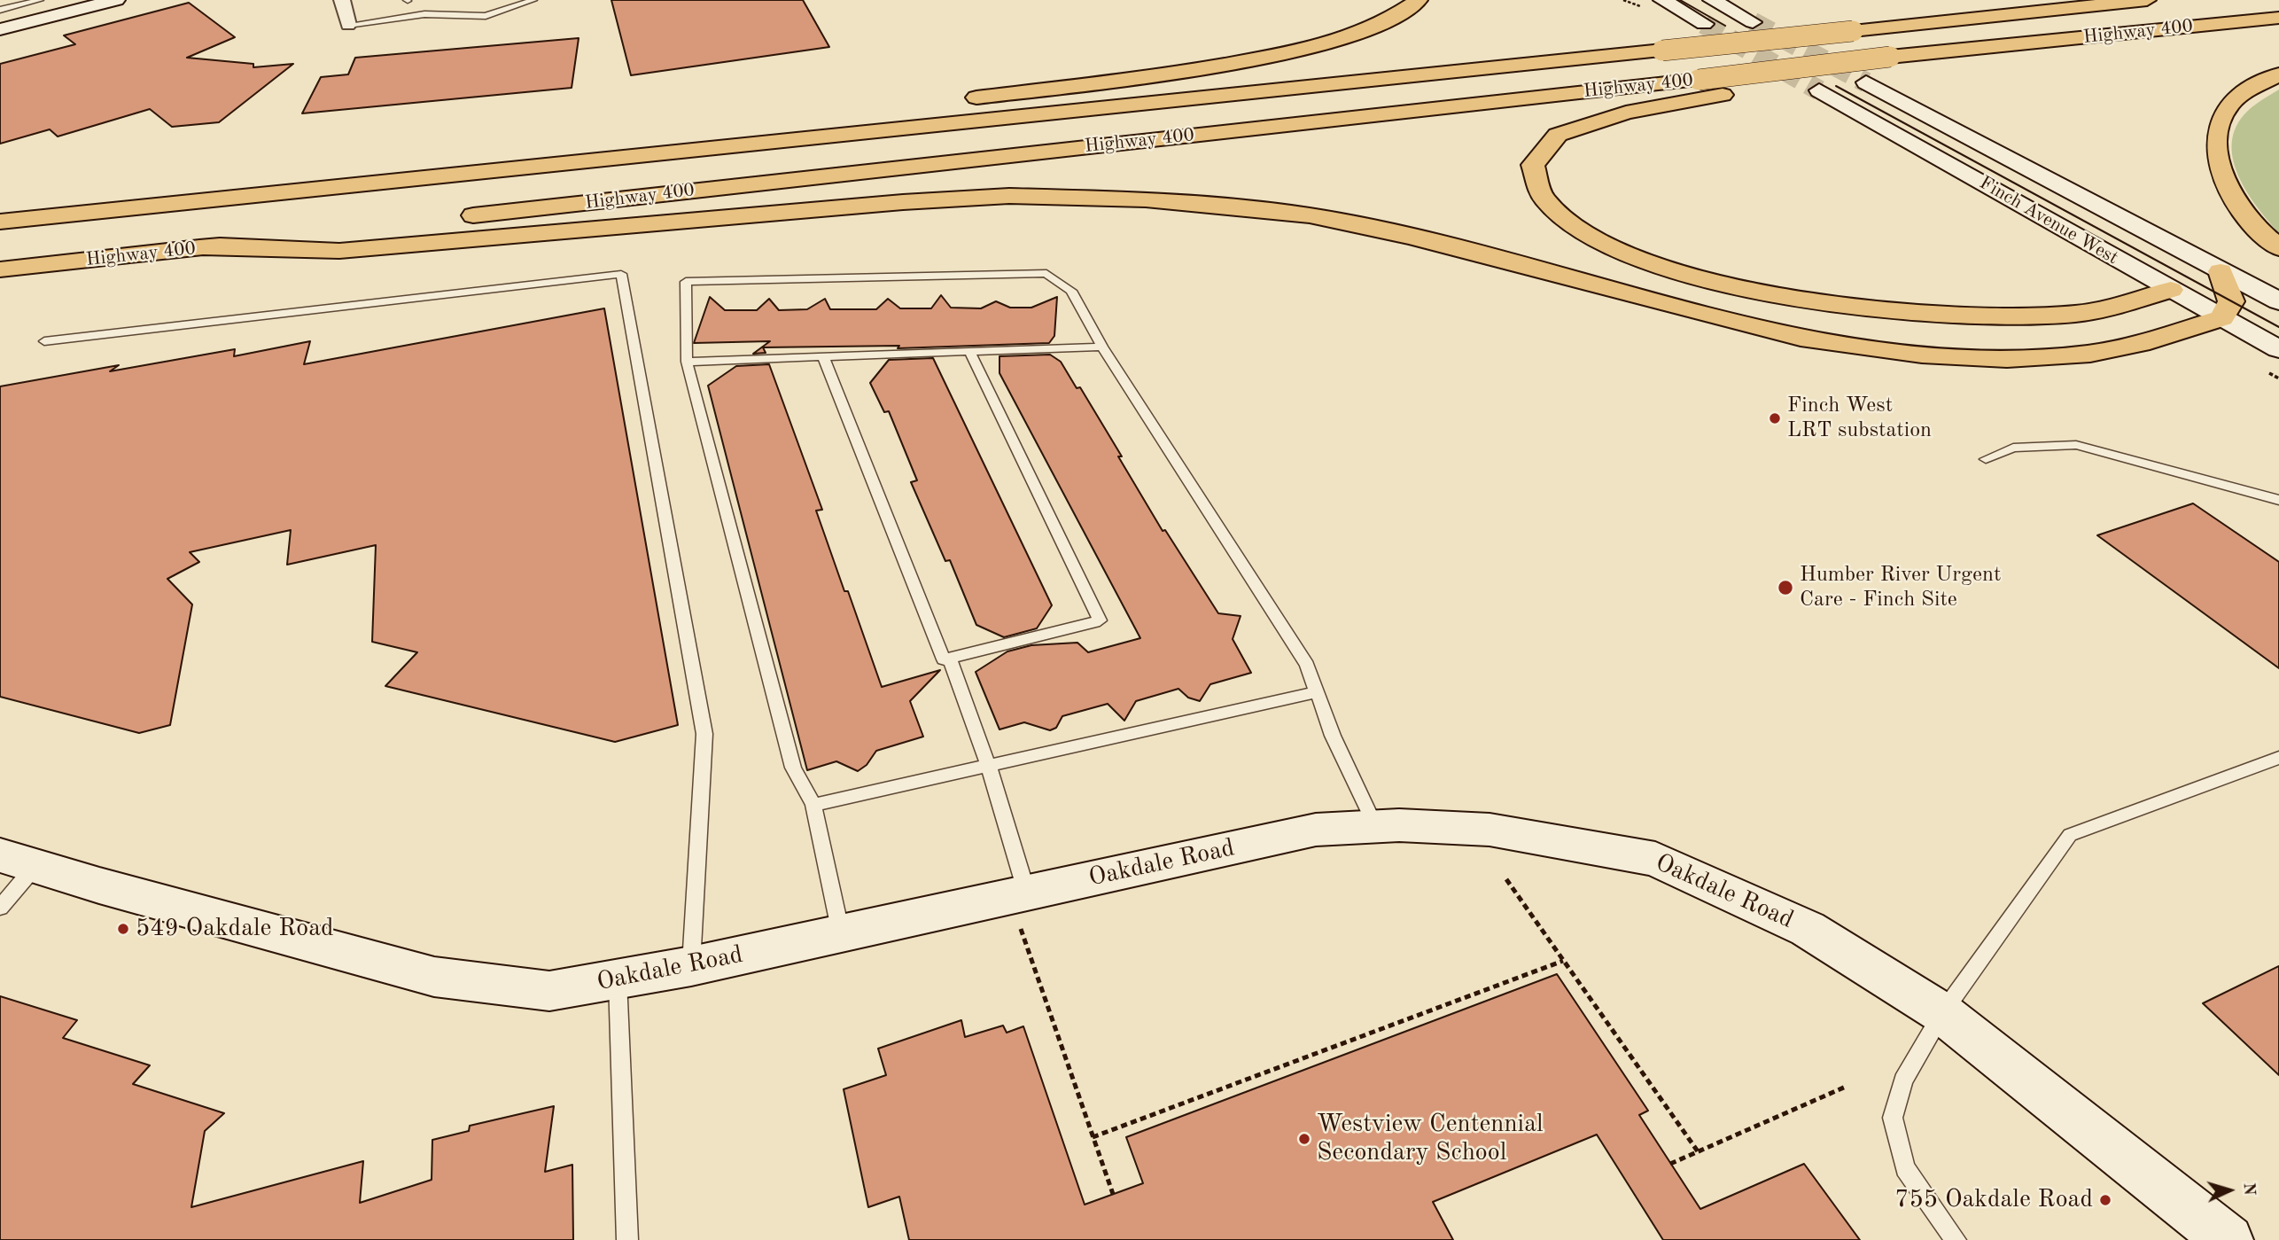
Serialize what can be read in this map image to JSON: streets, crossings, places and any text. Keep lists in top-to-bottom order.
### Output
{
  "streets": {
    "highway": ["Highway 400"],
    "street": ["Finch Avenue West", "Oakdale Road"]
  },
  "places": [
    "Finch West LRT substation",
    "Humber River Urgent Care - Finch Site",
    "549 Oakdale Road",
    "Westview Centennial Secondary School",
    "755 Oakdale Road"
  ],
  "north": "right"
}
